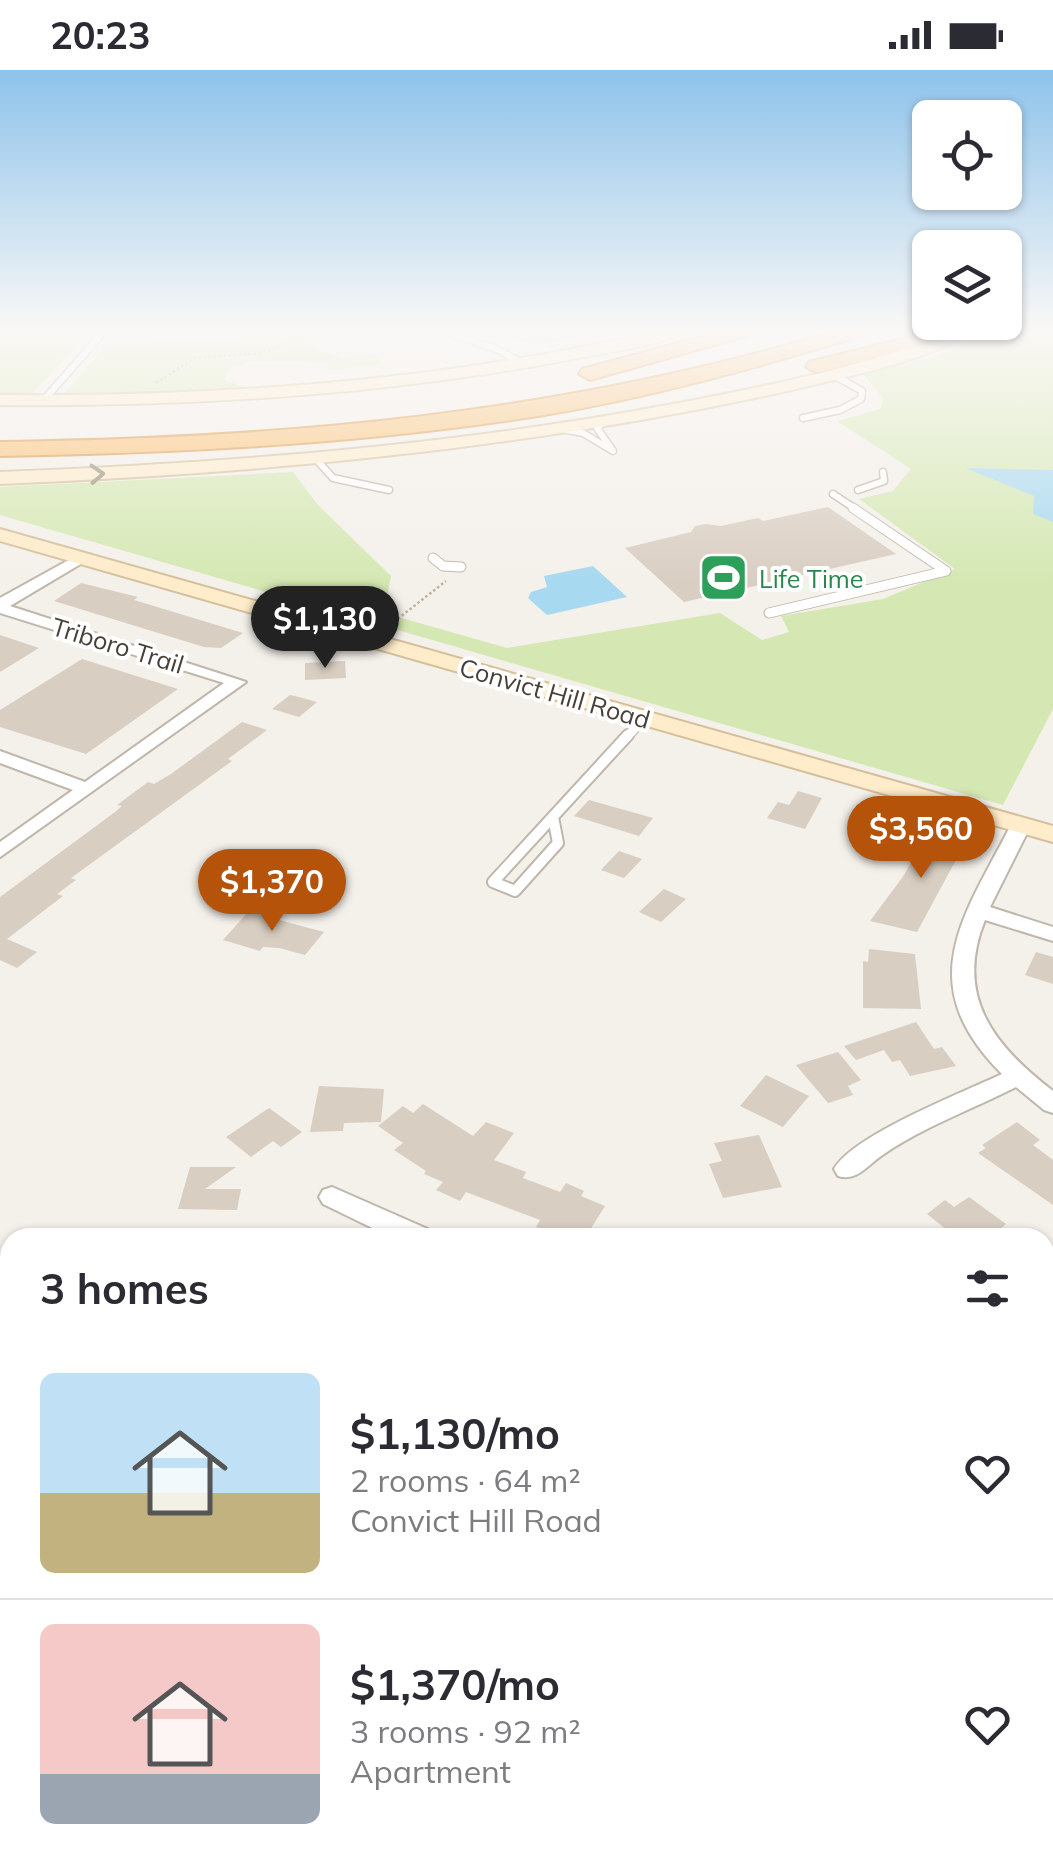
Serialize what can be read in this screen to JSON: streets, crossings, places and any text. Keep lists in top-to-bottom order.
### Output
{
  "streets": {
    "street": ["Triboro Trail", "Convict Hill Road"]
  },
  "places": {
    "sports": ["Life Time"]
  },
  "page": {
    "status": "20:23",
    "price": ["$1,130", "$3,560", "$1,370"],
    "heading": "3 homes",
    "list": [
      {
        "name": "$1,130/mo",
        "note": "2 rooms · 64 m² · Convict Hill Road"
      },
      {
        "name": "$1,370/mo",
        "note": "3 rooms · 92 m² · Apartment"
      }
    ]
  }
}
